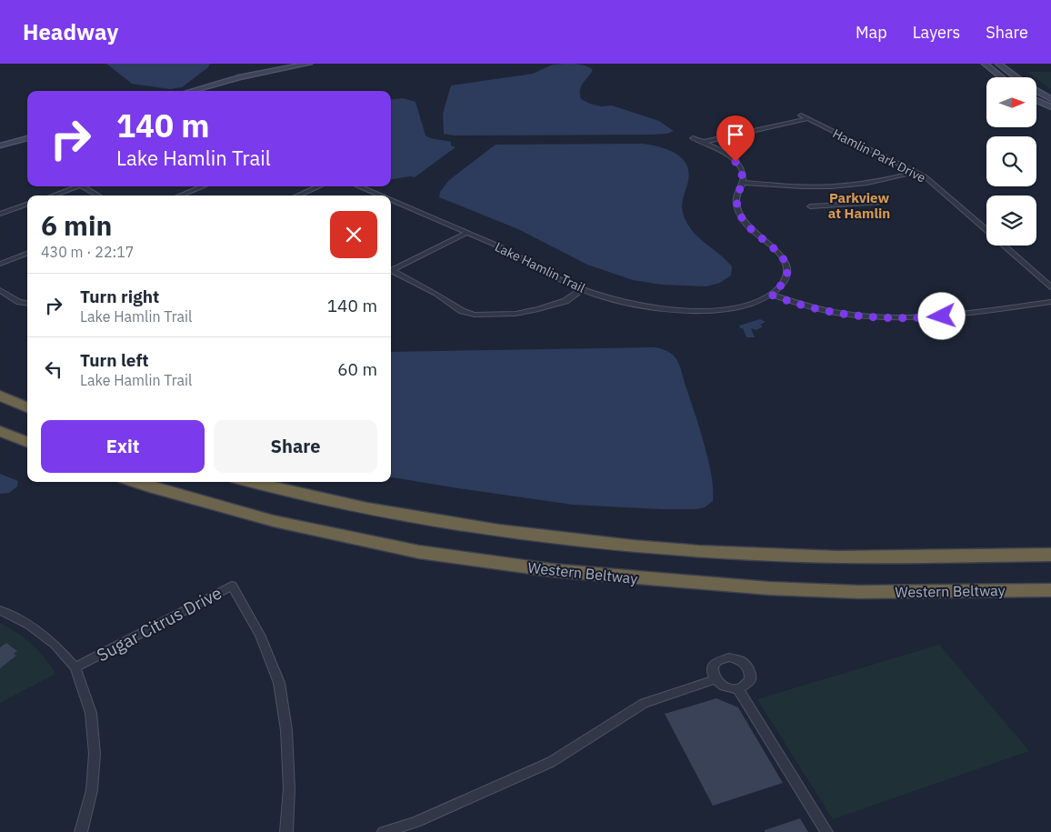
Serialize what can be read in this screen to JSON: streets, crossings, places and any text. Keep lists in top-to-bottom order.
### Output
{
  "streets": {
    "highway": ["Western Beltway"],
    "street": ["Hamlin Park Drive", "Lake Hamlin Trail", "Sugar Citrus Drive"]
  },
  "districts": ["Parkview at Hamlin"],
  "north": "right",
  "page": {
    "header": "Headway",
    "nav": ["Map", "Layers", "Share"],
    "turn": ["140 m", "Lake Hamlin Trail"],
    "heading": ["6 min", "430 m · 22:17"],
    "list": [
      {
        "name": "Turn right",
        "note": "Lake Hamlin Trail",
        "value": "140 m"
      },
      {
        "name": "Turn left",
        "note": "Lake Hamlin Trail",
        "value": "60 m"
      }
    ],
    "buttons": ["Exit", "Share"]
  }
}
